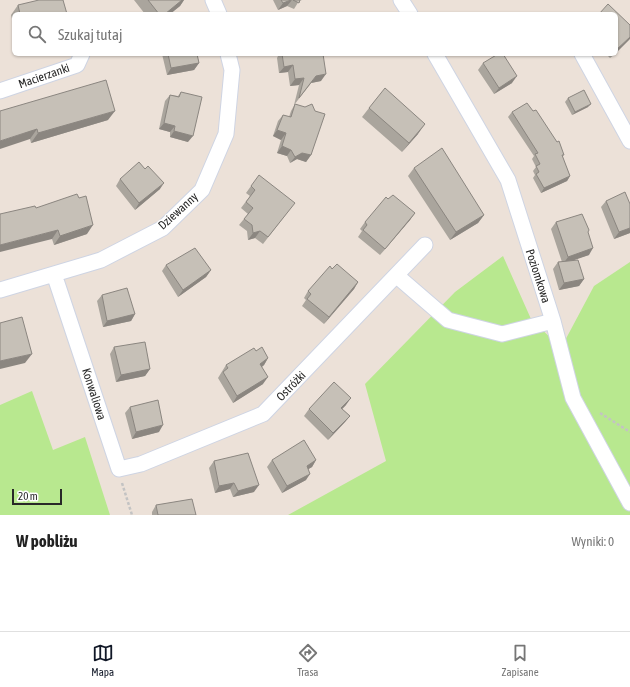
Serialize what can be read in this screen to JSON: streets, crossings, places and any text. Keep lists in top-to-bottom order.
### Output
{
  "streets": {
    "street": [
      "Macierzanki",
      "Dziewanny",
      "Poziomkowa",
      "Ostróżki",
      "Konwaliowa"
    ]
  },
  "crossings": [
    ["Dziewanny", "Konwaliowa"],
    ["Ostróżki", "Konwaliowa"]
  ],
  "scale_bar": "20 m",
  "page": {
    "search": "Szukaj tutaj",
    "scale": "20 m",
    "heading": ["W pobliżu", "Wyniki: 0"],
    "nav": ["Mapa", "Trasa", "Zapisane"]
  }
}
